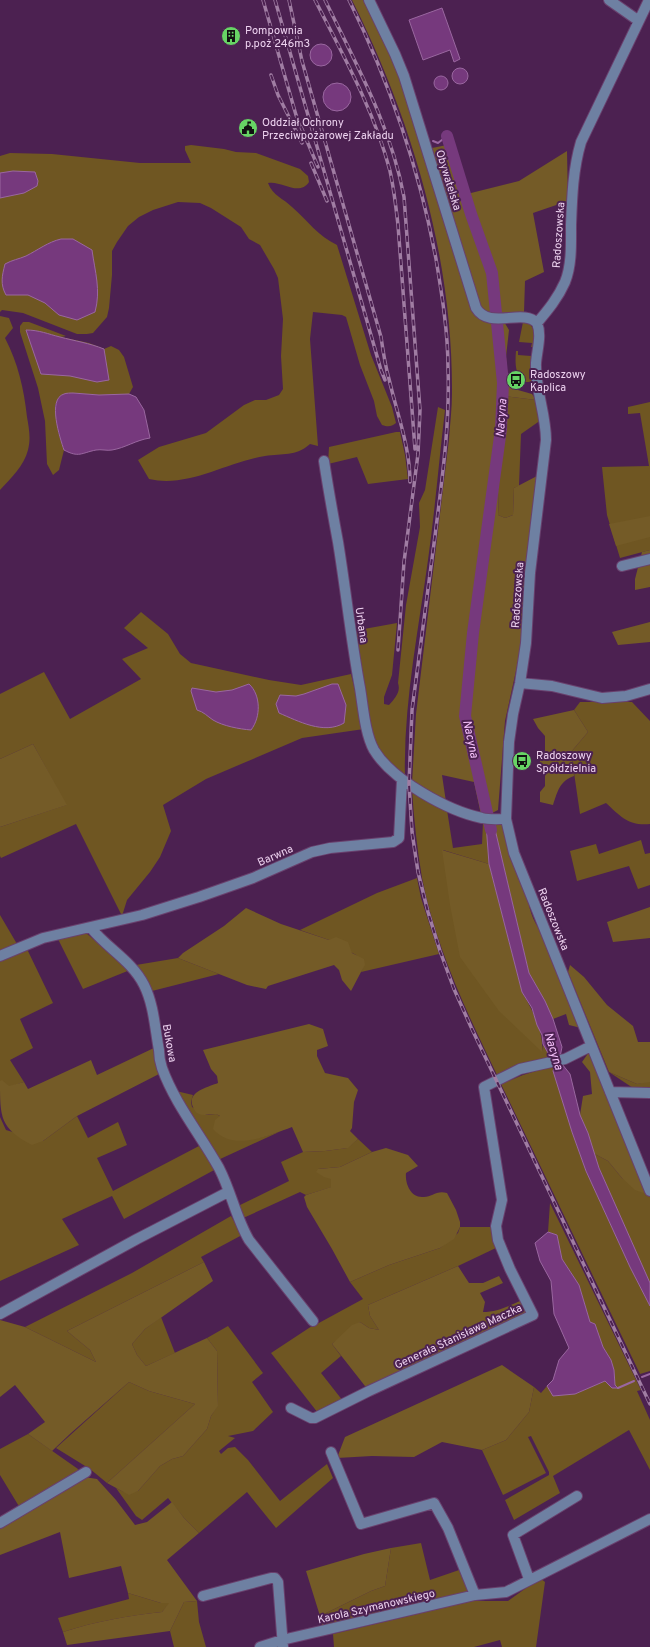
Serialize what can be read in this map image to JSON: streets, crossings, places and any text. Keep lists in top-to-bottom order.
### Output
{
  "streets": {
    "street": [
      "Obywatelska",
      "Radoszowska",
      "Urbana",
      "Barwna",
      "Bukowa",
      "Generała Stanisława Maczka",
      "Karola Szymanowskiego"
    ]
  },
  "crossings": [
    ["Obywatelska", "Radoszowska"],
    ["Radoszowska", "Generała Stanisława Maczka"],
    ["Urbana", "Barwna"],
    ["Barwna", "Bukowa"]
  ],
  "water": ["Nacyna"],
  "places": {
    "building": ["Pompownia p.poż 246m3"],
    "public building": ["Oddział Ochrony Przeciwpożarowej Zakładu"],
    "bus stop": ["Radoszowy Kaplica", "Radoszowy Spółdzielnia"]
  }
}
